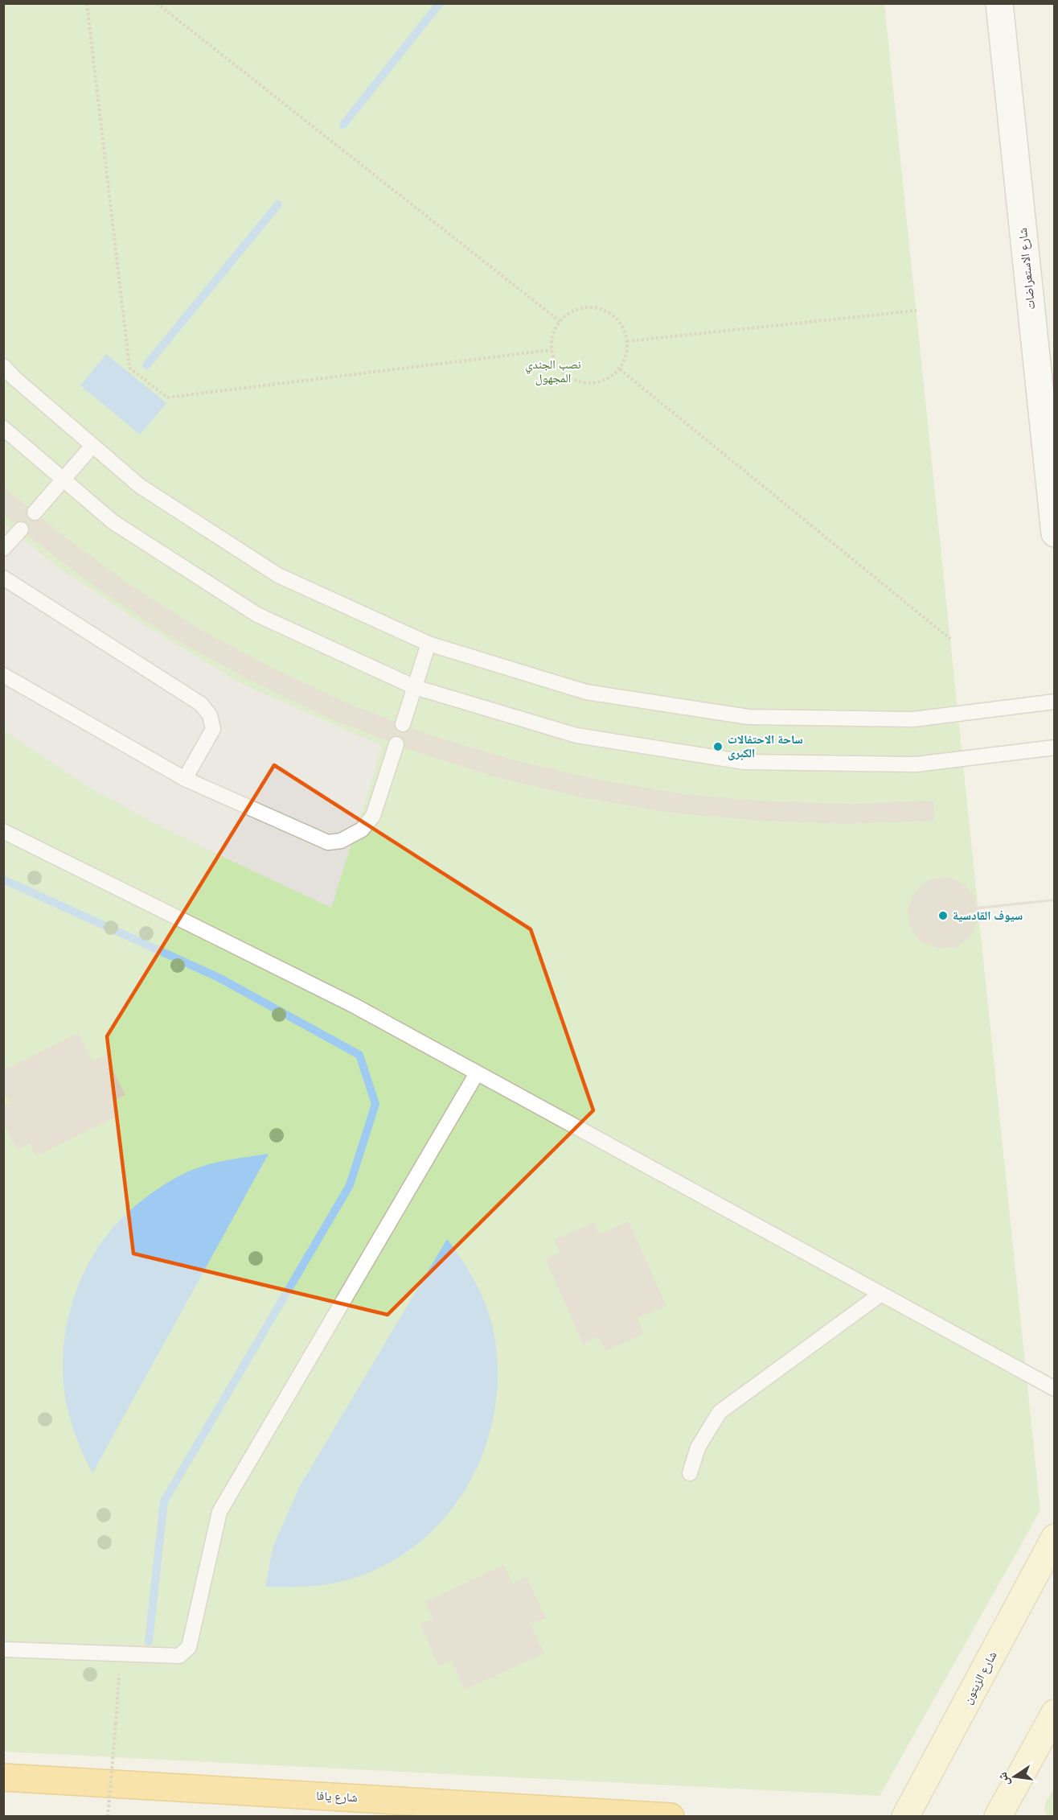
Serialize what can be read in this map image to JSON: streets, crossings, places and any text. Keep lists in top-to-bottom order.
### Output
{
  "streets": {
    "highway": ["شارع يافا"],
    "main road": ["شارع الزيتون"],
    "street": ["شارع الاستعراضات"]
  },
  "parks": ["نصب الجندي المجهول"],
  "places": ["ساحة الاحتفالات الكبرى", "سيوف القادسية"],
  "north": "left"
}
